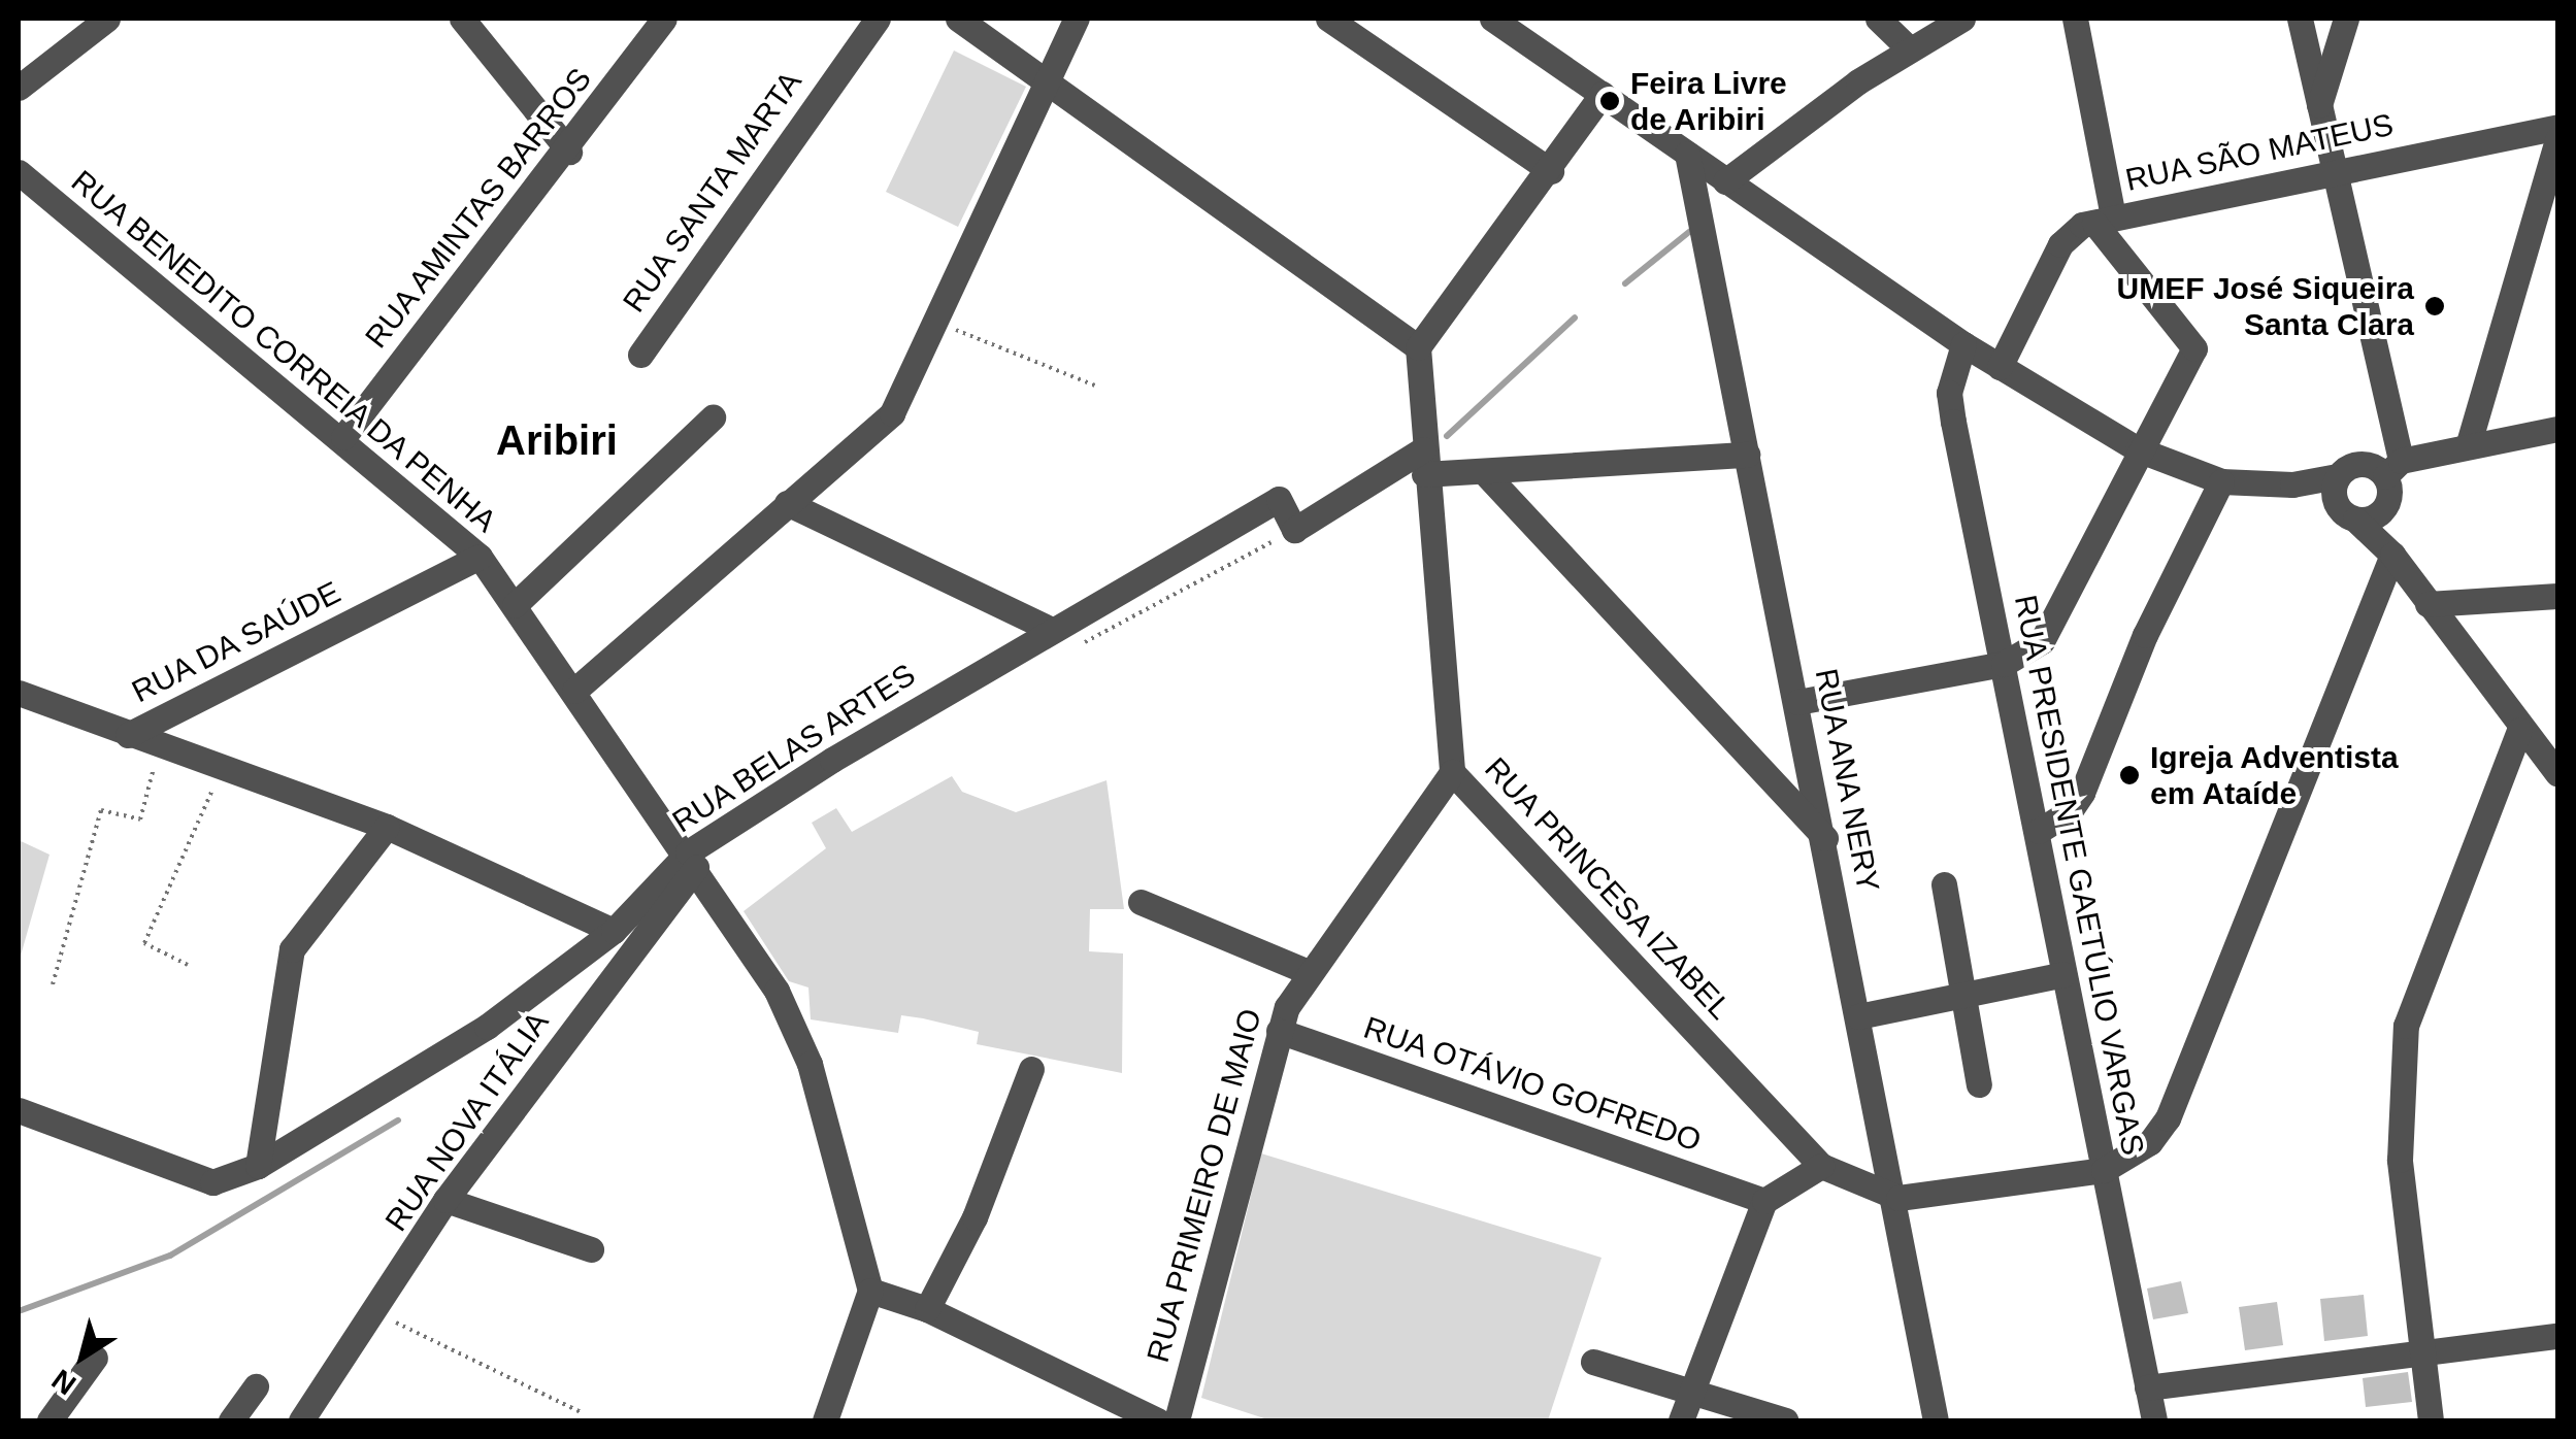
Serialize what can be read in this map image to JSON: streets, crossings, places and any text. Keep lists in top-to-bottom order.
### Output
{
  "streets": {
    "street": [
      "RUA SÃO MATEUS",
      "RUA SANTA MARTA",
      "RUA AMINTAS BARROS",
      "RUA BENEDITO CORREIA DA PENHA",
      "RUA DA SAÚDE",
      "RUA BELAS ARTES",
      "RUA ANA NERY",
      "RUA PRESIDENTE GAETÚLIO VARGAS",
      "RUA PRINCESA IZABEL",
      "RUA OTÁVIO GOFREDO",
      "RUA NOVA ITÁLIA",
      "RUA PRIMEIRO DE MAIO"
    ]
  },
  "crossings": [
    ["RUA AMINTAS BARROS", "RUA BENEDITO CORREIA DA PENHA"],
    ["RUA BENEDITO CORREIA DA PENHA", "RUA DA SAÚDE"],
    ["RUA BENEDITO CORREIA DA PENHA", "RUA BELAS ARTES"],
    ["RUA BENEDITO CORREIA DA PENHA", "RUA NOVA ITÁLIA"],
    ["RUA BELAS ARTES", "RUA PRINCESA IZABEL"],
    ["RUA BELAS ARTES", "RUA NOVA ITÁLIA"],
    ["RUA ANA NERY", "RUA PRINCESA IZABEL"],
    ["RUA PRINCESA IZABEL", "RUA PRIMEIRO DE MAIO"],
    ["RUA OTÁVIO GOFREDO", "RUA PRIMEIRO DE MAIO"]
  ],
  "districts": ["Aribiri"],
  "places": ["Feira Livre de Aribiri", "UMEF José Siqueira Santa Clara", "Igreja Adventista em Ataíde"],
  "north": "bottom left"
}
